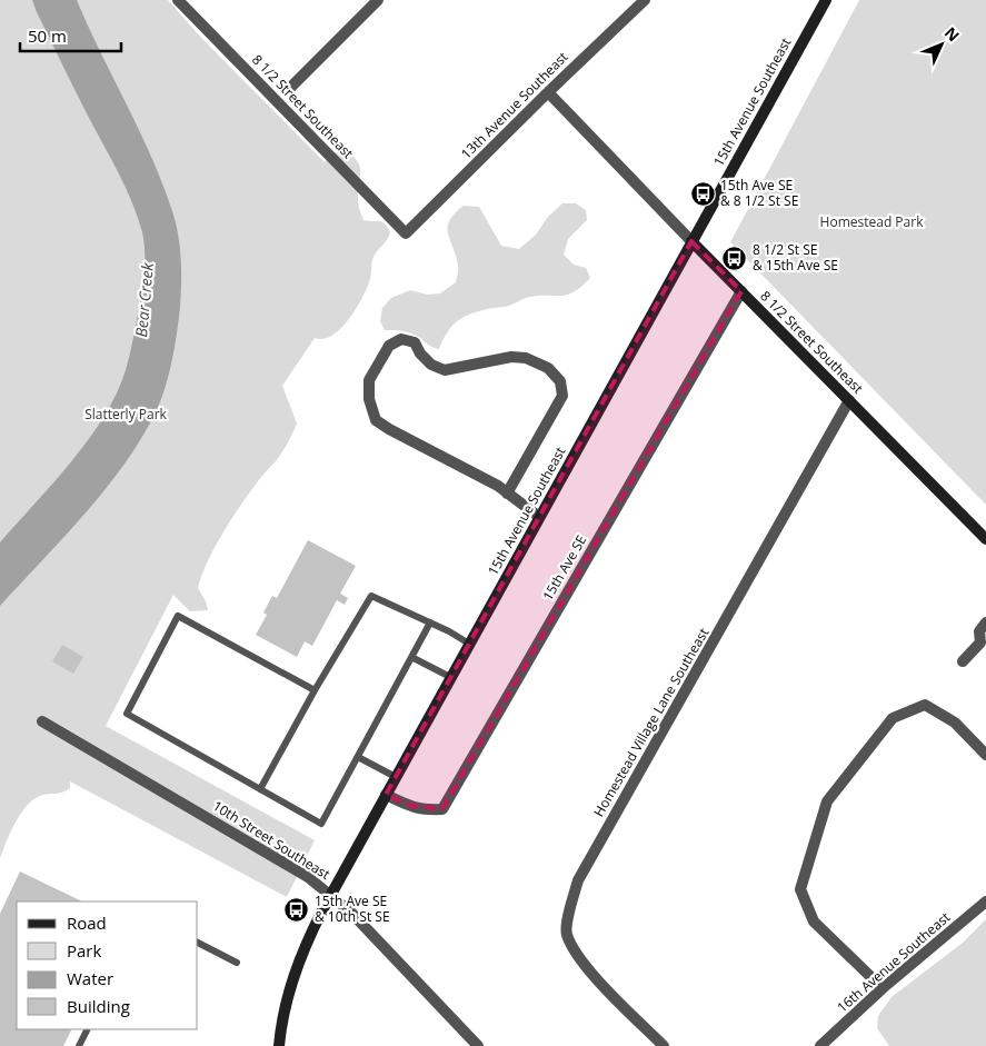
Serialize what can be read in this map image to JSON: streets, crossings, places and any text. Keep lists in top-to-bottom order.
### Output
{
  "streets": {
    "main road": ["15th Avenue Southeast", "8 1/2 Street Southeast"],
    "street": [
      "13th Avenue Southeast",
      "15th Ave SE",
      "Homestead Village Lane Southeast",
      "10th Street Southeast",
      "16th Avenue Southeast"
    ]
  },
  "crossings": [
    ["15th Avenue Southeast", "8 1/2 Street Southeast"],
    ["15th Avenue Southeast", "15th Ave SE"],
    ["15th Avenue Southeast", "10th Street Southeast"],
    ["13th Avenue Southeast", "8 1/2 Street Southeast"],
    ["8 1/2 Street Southeast", "15th Ave SE"],
    ["8 1/2 Street Southeast", "Homestead Village Lane Southeast"]
  ],
  "water": ["Bear Creek"],
  "parks": ["Homestead Park", "Slatterly Park"],
  "places": {
    "bus stop": ["15th Ave SE & 8 1/2 St SE", "8 1/2 St SE & 15th Ave SE", "15th Ave SE & 10th St SE"]
  },
  "legend": [
    "Road",
    "Park",
    "Water",
    "Building"
  ],
  "scale_bar": "50 m",
  "north": "top right"
}
